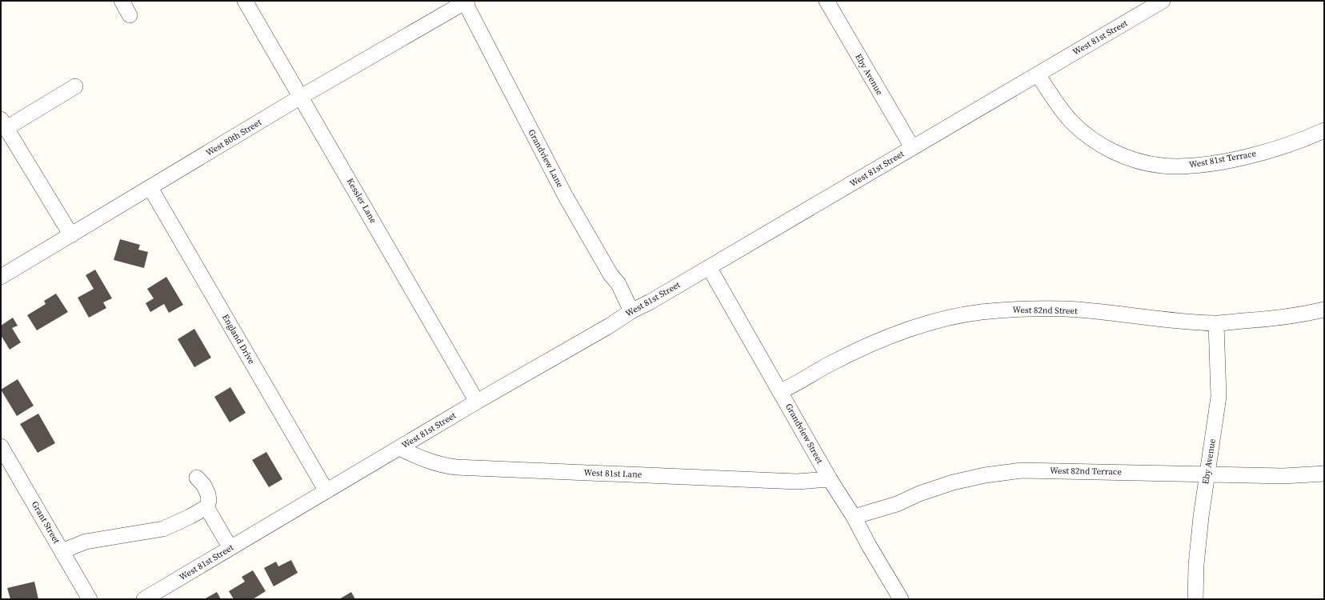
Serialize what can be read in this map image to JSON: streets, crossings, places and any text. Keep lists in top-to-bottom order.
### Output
{
  "streets": {
    "street": [
      "West 81st Street",
      "Eby Avenue",
      "West 80th Street",
      "Grandview Lane",
      "West 81st Terrace",
      "Kessler Lane",
      "West 82nd Street",
      "England Drive",
      "Grandview Street",
      "West 82nd Terrace",
      "West 81st Lane",
      "Grant Street"
    ]
  },
  "crossings": [
    ["West 81st Street", "Eby Avenue"],
    ["West 81st Street", "Grandview Lane"],
    ["West 81st Street", "West 81st Terrace"],
    ["West 81st Street", "Kessler Lane"],
    ["West 81st Street", "England Drive"],
    ["West 81st Street", "Grandview Street"],
    ["West 81st Street", "West 81st Lane"],
    ["Eby Avenue", "West 82nd Street"],
    ["Eby Avenue", "West 82nd Terrace"],
    ["West 80th Street", "Grandview Lane"],
    ["West 80th Street", "Kessler Lane"],
    ["West 80th Street", "England Drive"],
    ["West 82nd Street", "Grandview Street"],
    ["Grandview Street", "West 82nd Terrace"],
    ["Grandview Street", "West 81st Lane"]
  ]
}
